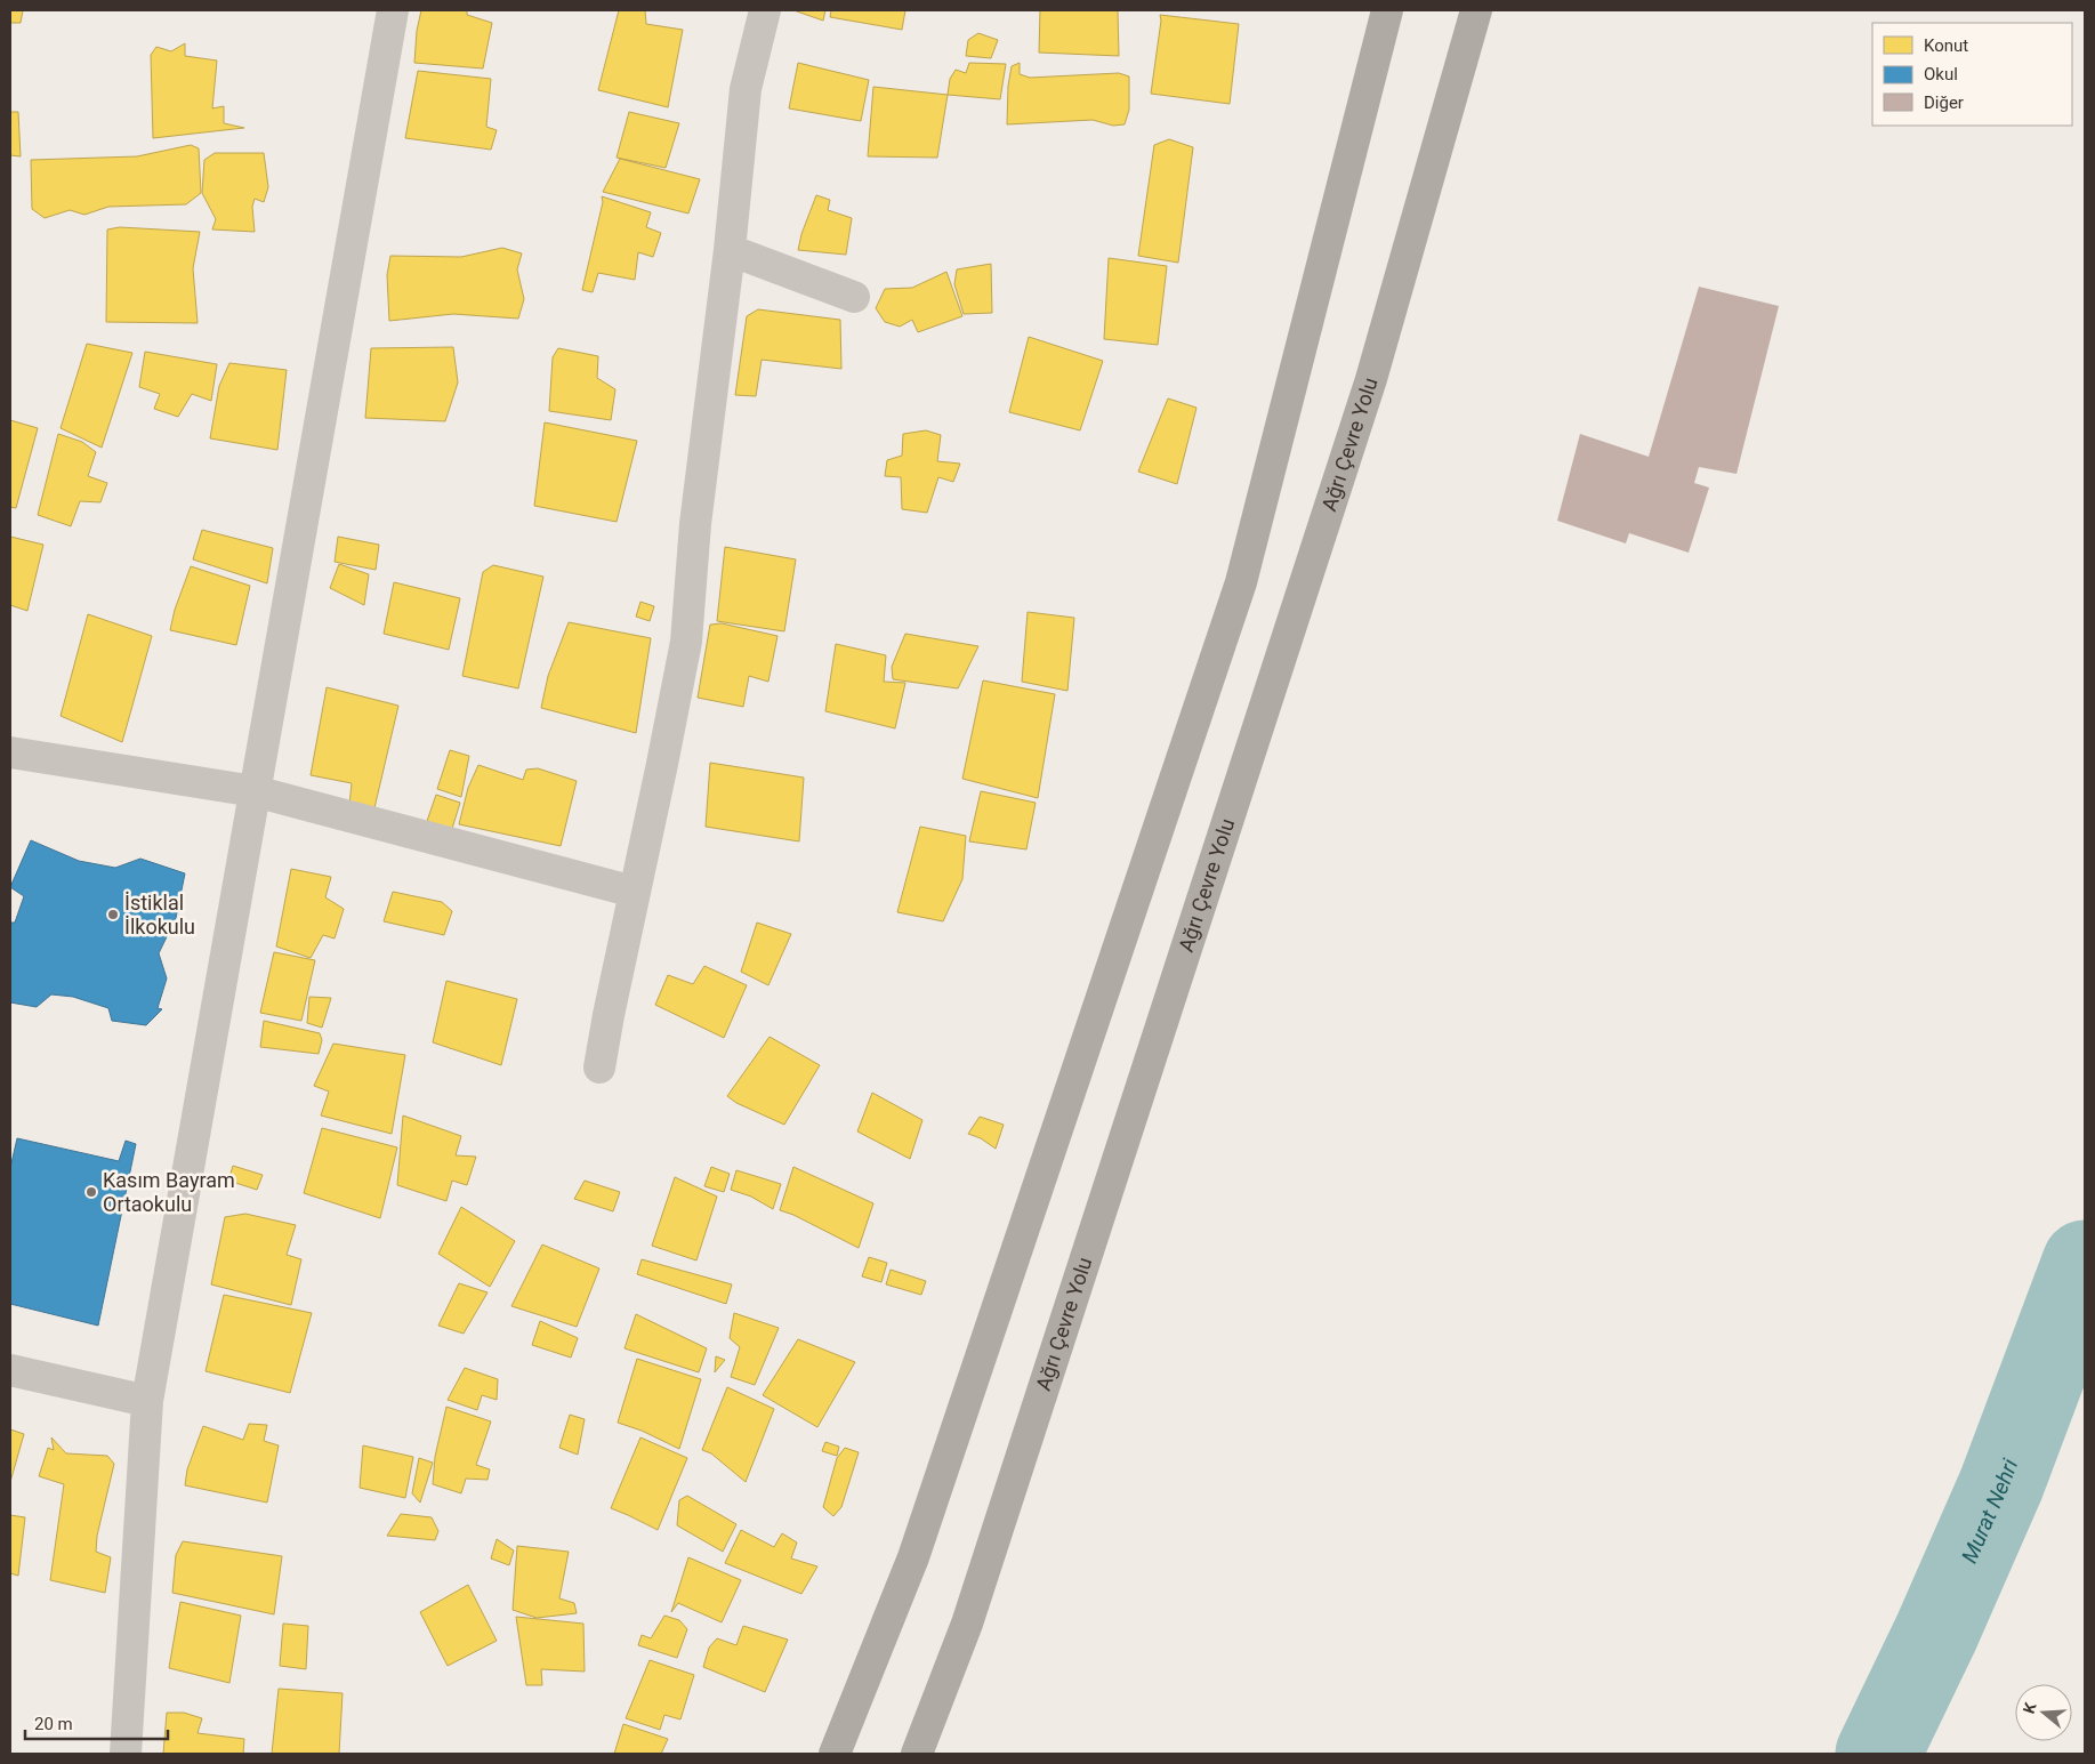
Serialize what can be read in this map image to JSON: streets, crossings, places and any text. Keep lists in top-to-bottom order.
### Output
{
  "streets": {
    "highway": ["Ağrı Çevre Yolu"]
  },
  "water": ["Murat Nehri"],
  "places": ["İstiklal İlkokulu", "Kasım Bayram Ortaokulu"],
  "legend": ["Konut", "Okul", "Diğer"],
  "scale_bar": "20 m",
  "north": "left"
}
